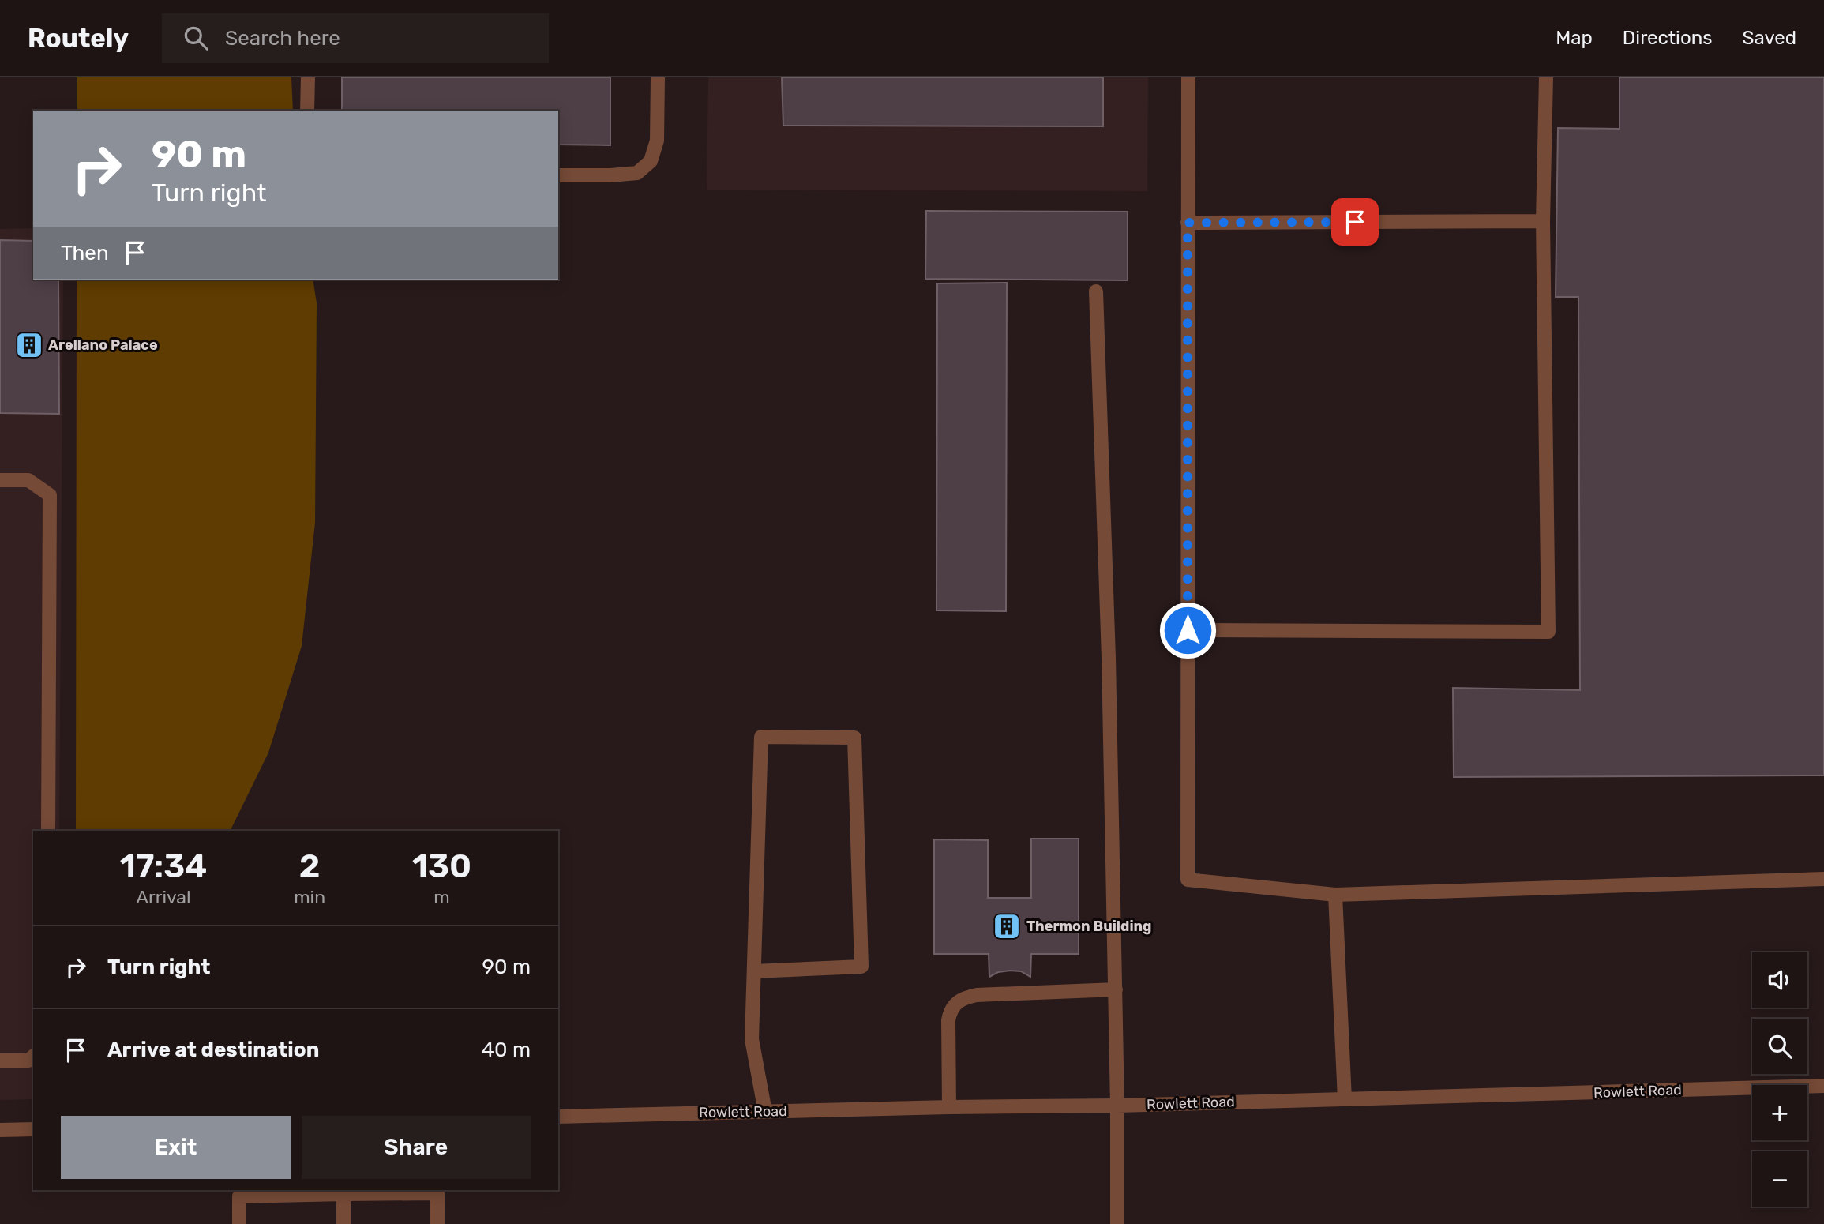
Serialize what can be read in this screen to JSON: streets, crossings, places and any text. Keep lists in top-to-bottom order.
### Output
{
  "streets": {
    "street": ["Rowlett Road"]
  },
  "places": {
    "building": ["Arellano Palace", "Thermon Building"]
  },
  "page": {
    "header": "Routely",
    "search": "Search here",
    "nav": ["Map", "Directions", "Saved"],
    "turn": ["90 m", "Turn right"],
    "then": "Then",
    "eta": [
      "17:34",
      "Arrival",
      "2",
      "min",
      "130",
      "m"
    ],
    "list": [
      {
        "name": "Turn right",
        "value": "90 m"
      },
      {
        "name": "Arrive at destination",
        "value": "40 m"
      }
    ],
    "map_buttons": ["+", "−"],
    "buttons": ["Exit", "Share"]
  }
}
